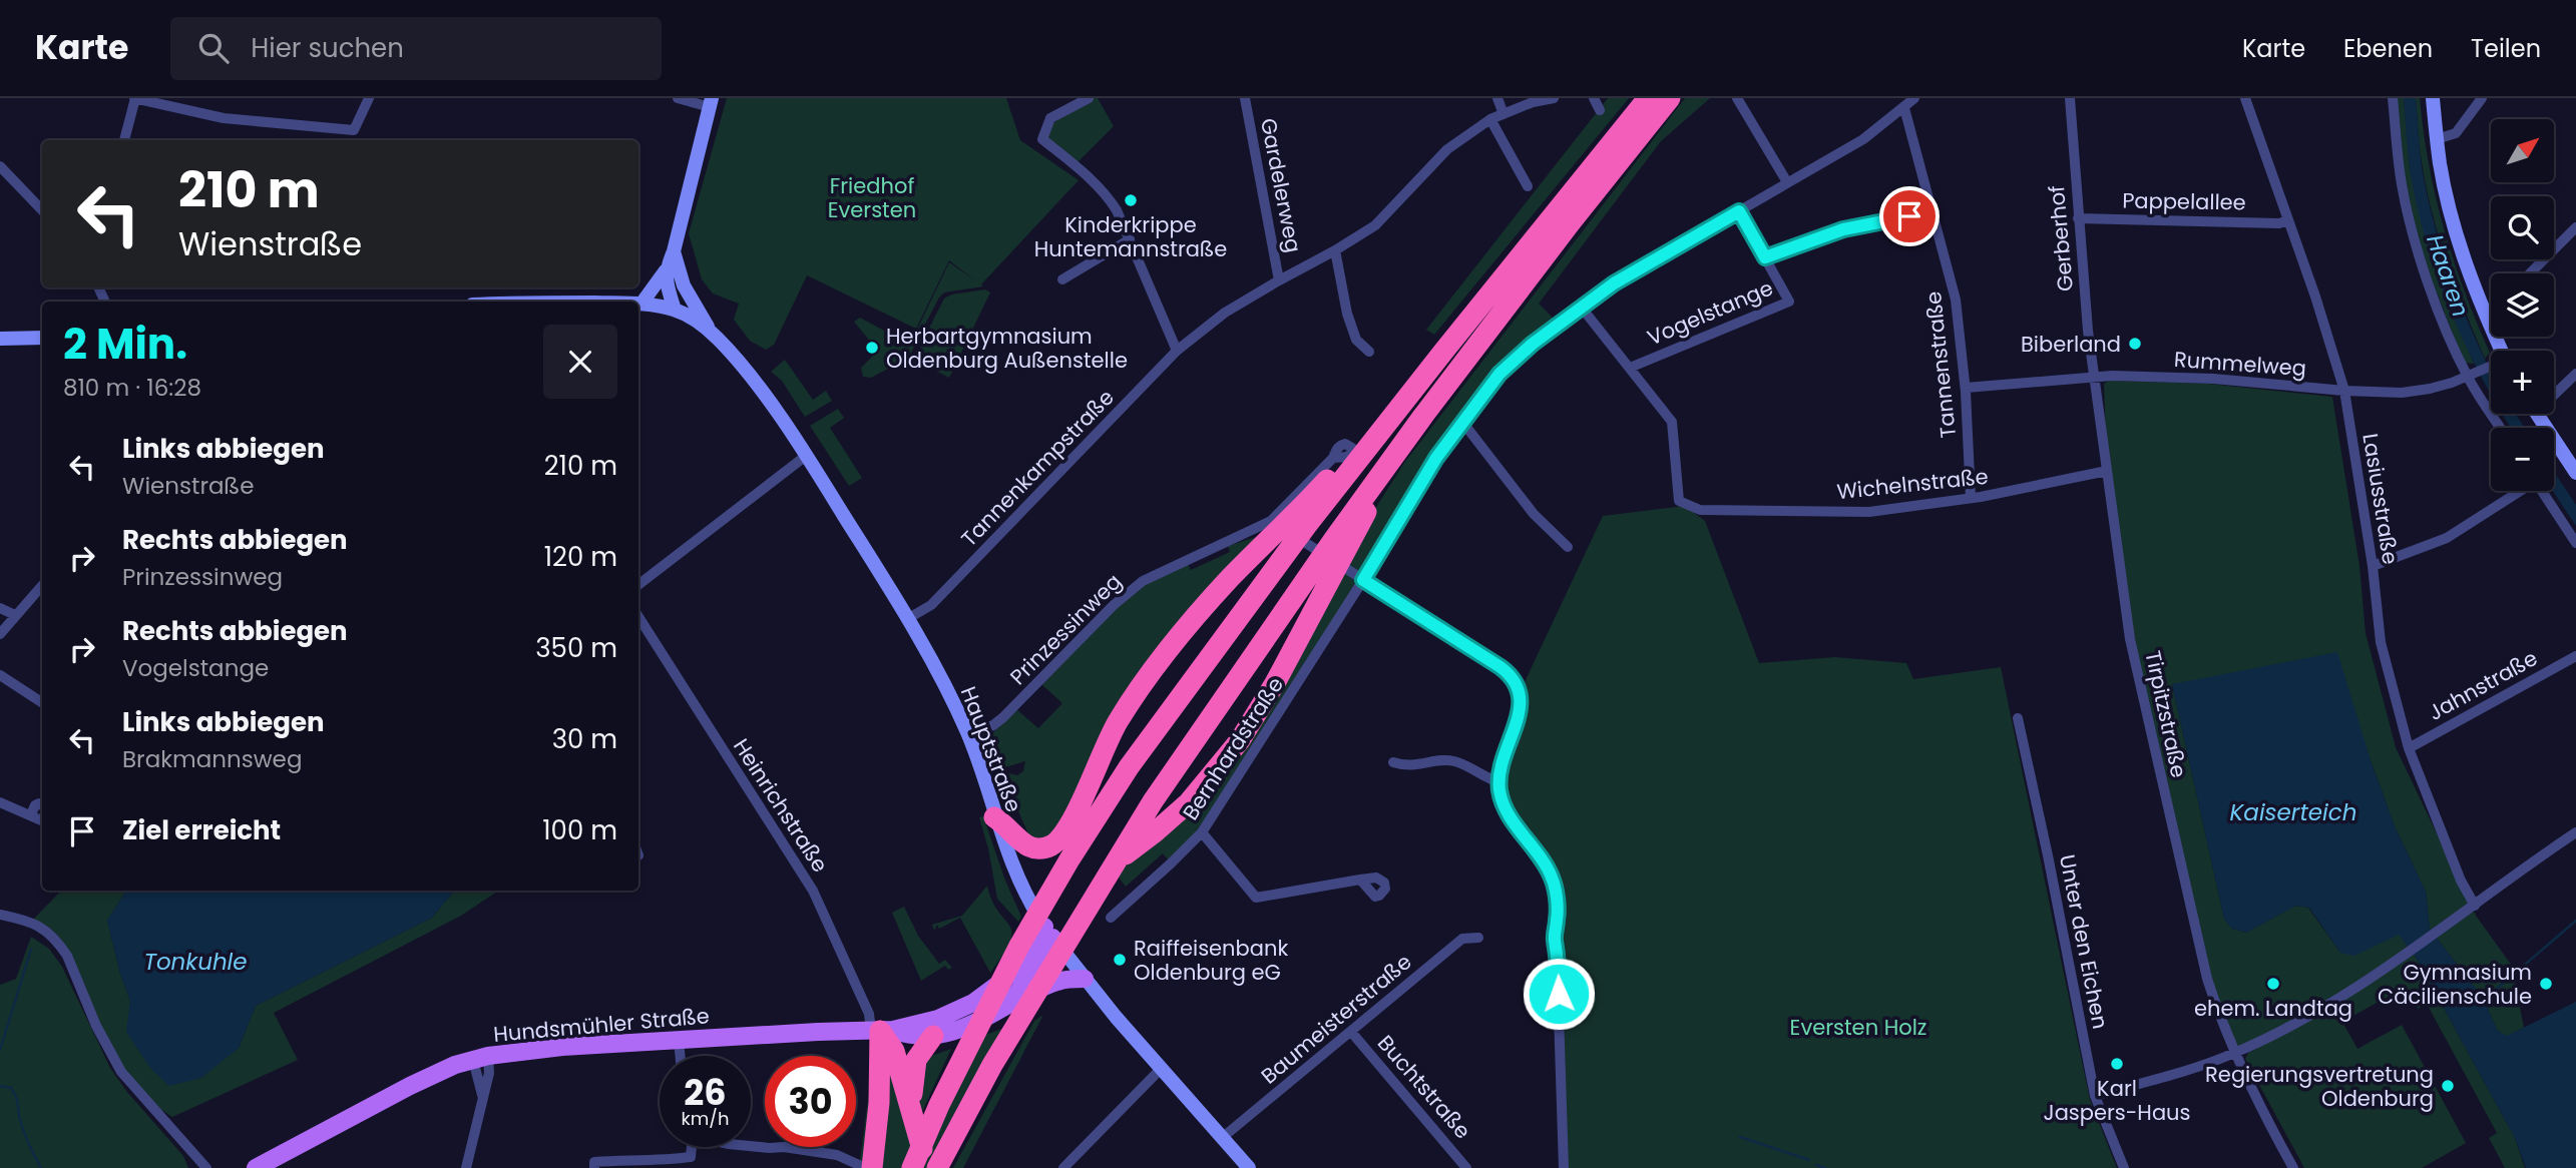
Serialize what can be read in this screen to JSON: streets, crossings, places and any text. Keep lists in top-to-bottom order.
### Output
{
  "streets": {
    "main road": ["Hauptstraße", "Hundsmühler Straße"],
    "street": [
      "Gardelerweg",
      "Pappelallee",
      "Gerberhof",
      "Vogelstange",
      "Rummelweg",
      "Tannenstraße",
      "Tannenkampstraße",
      "Wichelnstraße",
      "Lasiusstraße",
      "Prinzessinweg",
      "Jahnstraße",
      "Tirpitzstraße",
      "Bernhardstraße",
      "Heinrichstraße",
      "Unter den Eichen",
      "Baumeisterstraße",
      "Buchtstraße"
    ]
  },
  "crossings": [
    ["Gardelerweg", "Tannenkampstraße"],
    ["Pappelallee", "Gerberhof"],
    ["Pappelallee", "Lasiusstraße"],
    ["Gerberhof", "Rummelweg"],
    ["Gerberhof", "Tirpitzstraße"],
    ["Vogelstange", "Wichelnstraße"],
    ["Rummelweg", "Tannenstraße"],
    ["Rummelweg", "Lasiusstraße"],
    ["Rummelweg", "Tirpitzstraße"],
    ["Tannenstraße", "Wichelnstraße"],
    ["Tannenkampstraße", "Hauptstraße"],
    ["Wichelnstraße", "Tirpitzstraße"],
    ["Lasiusstraße", "Jahnstraße"],
    ["Prinzessinweg", "Hauptstraße"],
    ["Hauptstraße", "Baumeisterstraße"],
    ["Hauptstraße", "Hundsmühler Straße"],
    ["Heinrichstraße", "Hundsmühler Straße"],
    ["Baumeisterstraße", "Buchtstraße"]
  ],
  "water": ["Haaren", "Kaiserteich", "Tonkuhle"],
  "parks": ["Friedhof Eversten", "Eversten Holz"],
  "places": [
    "Kinderkrippe Huntemannstraße",
    "Biberland",
    "Herbartgymnasium Oldenburg Außenstelle",
    "Raiffeisenbank Oldenburg eG",
    "ehem. Landtag",
    "Gymnasium Cäcilienschule",
    "Karl Jaspers-Haus",
    "Regierungsvertretung Oldenburg"
  ],
  "north": "top right",
  "page": {
    "header": "Karte",
    "search": "Hier suchen",
    "nav": ["Karte", "Ebenen", "Teilen"],
    "map_buttons": ["+", "−"],
    "turn": ["210 m", "Wienstraße"],
    "heading": ["2 Min.", "810 m · 16:28"],
    "list": [
      {
        "name": "Links abbiegen",
        "note": "Wienstraße",
        "value": "210 m"
      },
      {
        "name": "Rechts abbiegen",
        "note": "Prinzessinweg",
        "value": "120 m"
      },
      {
        "name": "Rechts abbiegen",
        "note": "Vogelstange",
        "value": "350 m"
      },
      {
        "name": "Links abbiegen",
        "note": "Brakmannsweg",
        "value": "30 m"
      },
      {
        "name": "Ziel erreicht",
        "value": "100 m"
      }
    ],
    "speed": "26 km/h",
    "limit": "30"
  }
}
